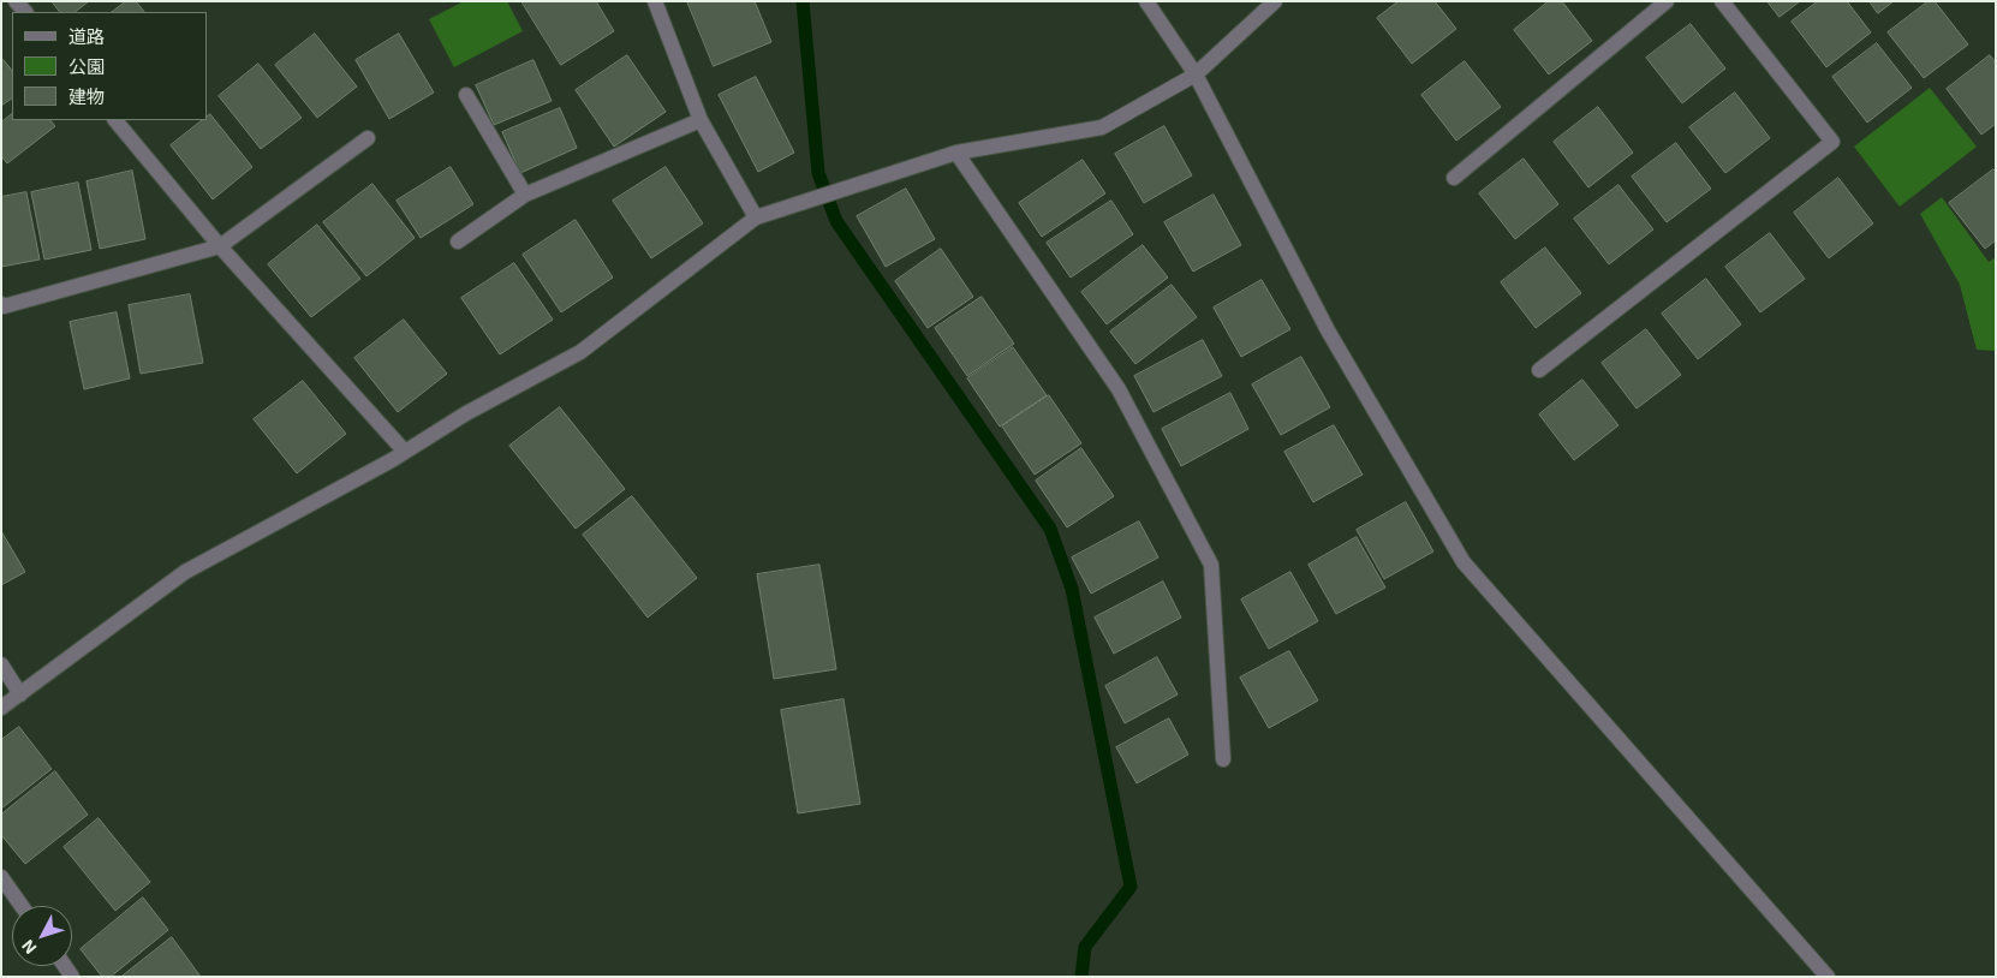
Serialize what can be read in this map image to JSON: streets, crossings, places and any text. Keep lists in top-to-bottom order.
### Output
{
  "legend": ["道路", "公園", "建物"],
  "north": "bottom left"
}
